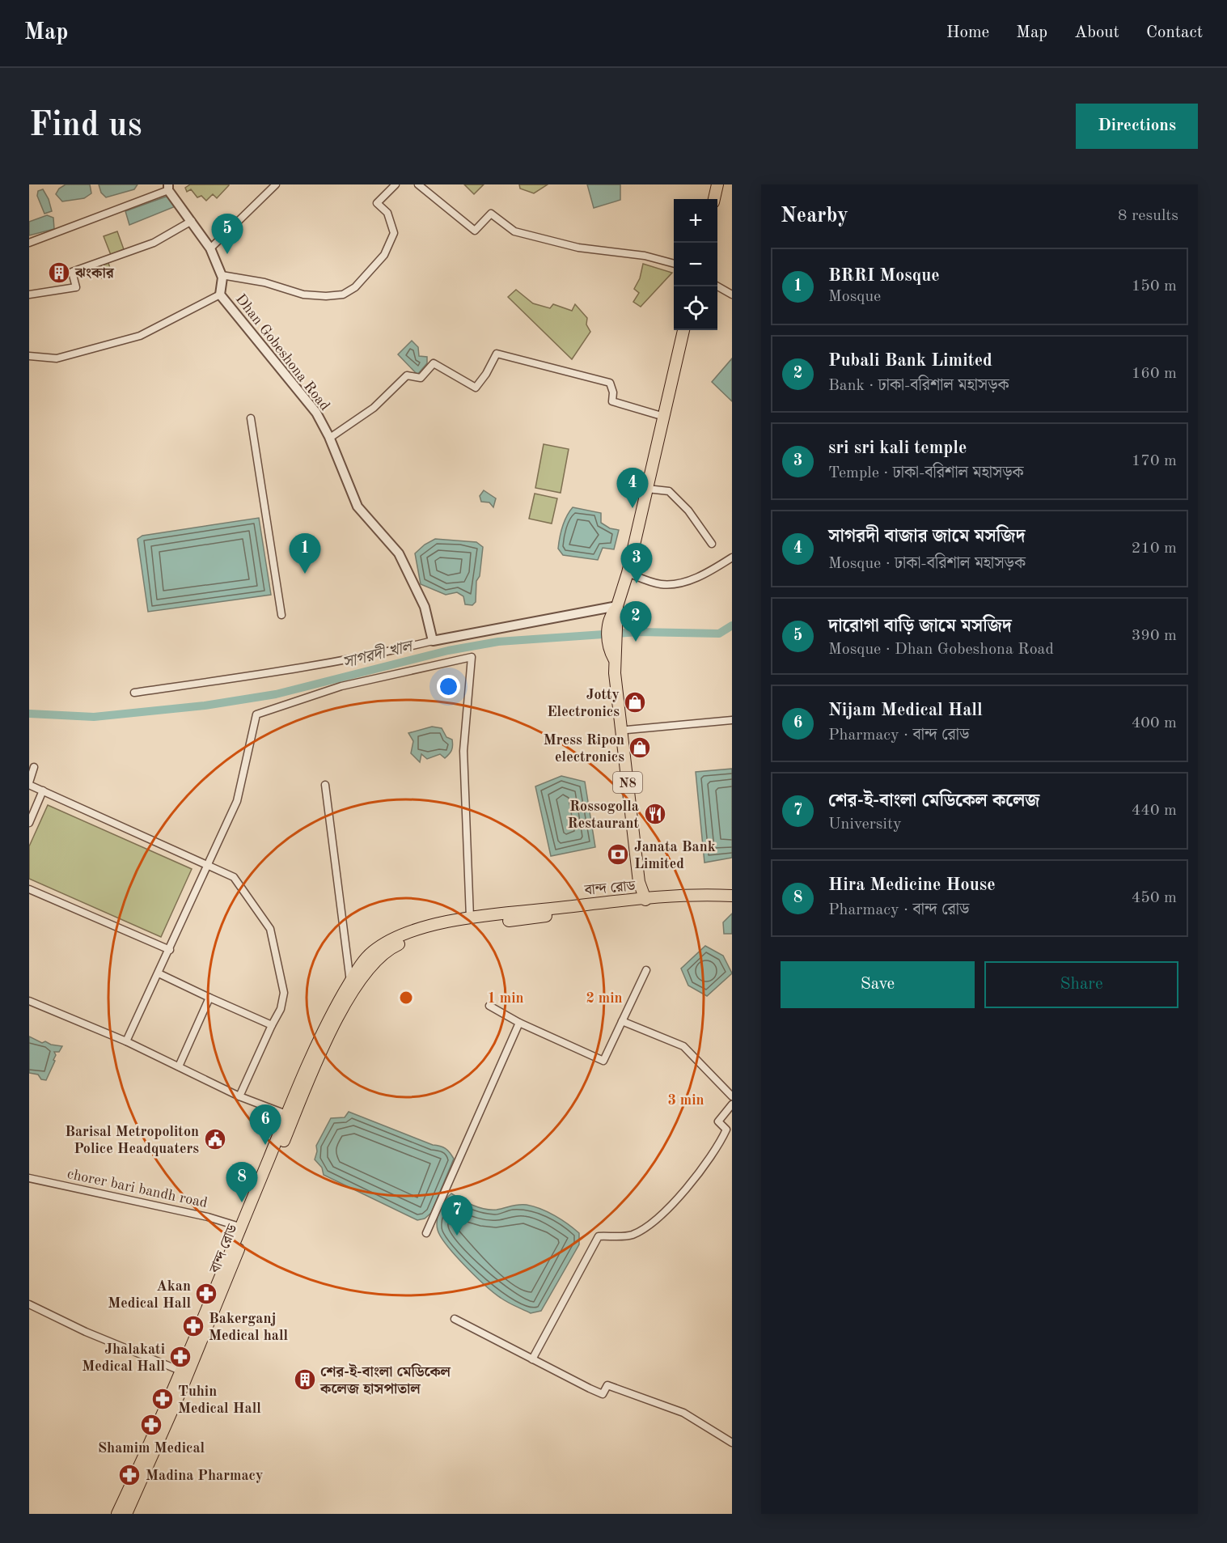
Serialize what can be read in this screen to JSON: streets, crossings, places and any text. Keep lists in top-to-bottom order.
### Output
{
  "streets": {
    "highway": ["N8", "বান্দ রোড"],
    "street": ["Dhan Gobeshona Road", "chorer bari bandh road"]
  },
  "crossings": [
    ["N8", "বান্দ রোড"],
    ["বান্দ রোড", "chorer bari bandh road"]
  ],
  "water": ["সাগরদী খাল"],
  "places": {
    "building": ["ঝংকার", "শের-ই-বাংলা মেডিকেল কলেজ হাসপাতাল"],
    "shop": ["Jotty Electronics", "Mress Ripon electronics"],
    "restaurant": ["Rossogolla Restaurant"],
    "bank": ["Janata Bank Limited"],
    "public building": ["Barisal Metropoliton Police Headquaters"],
    "pharmacy": [
      "Akan Medical Hall",
      "Bakerganj Medical hall",
      "Jhalakati Medical Hall",
      "Tuhin Medical Hall",
      "Shamim Medical",
      "Madina Pharmacy"
    ]
  },
  "page": {
    "header": "Map",
    "nav": [
      "Home",
      "Map",
      "About",
      "Contact"
    ],
    "buttons": [
      "Directions",
      ["Save", "Share"]
    ],
    "title": "Find us",
    "heading": ["Nearby", "8 results"],
    "map_buttons": ["+", "−"],
    "pins": [
      "5",
      "4",
      "1",
      "3",
      "2",
      "6",
      "8",
      "7"
    ],
    "list": [
      {
        "mark": "1",
        "name": "BRRI Mosque",
        "note": "Mosque",
        "value": "150 m"
      },
      {
        "mark": "2",
        "name": "Pubali Bank Limited",
        "note": "Bank · ঢাকা-বরিশাল মহাসড়ক",
        "value": "160 m"
      },
      {
        "mark": "3",
        "name": "sri sri kali temple",
        "note": "Temple · ঢাকা-বরিশাল মহাসড়ক",
        "value": "170 m"
      },
      {
        "mark": "4",
        "name": "সাগরদী বাজার জামে মসজিদ",
        "note": "Mosque · ঢাকা-বরিশাল মহাসড়ক",
        "value": "210 m"
      },
      {
        "mark": "5",
        "name": "দারোগা বাড়ি জামে মসজিদ",
        "note": "Mosque · Dhan Gobeshona Road",
        "value": "390 m"
      },
      {
        "mark": "6",
        "name": "Nijam Medical Hall",
        "note": "Pharmacy · বান্দ রোড",
        "value": "400 m"
      },
      {
        "mark": "7",
        "name": "শের-ই-বাংলা মেডিকেল কলেজ",
        "note": "University",
        "value": "440 m"
      },
      {
        "mark": "8",
        "name": "Hira Medicine House",
        "note": "Pharmacy · বান্দ রোড",
        "value": "450 m"
      }
    ]
  },
  "rings": ["1 min", "2 min", "3 min"]
}
